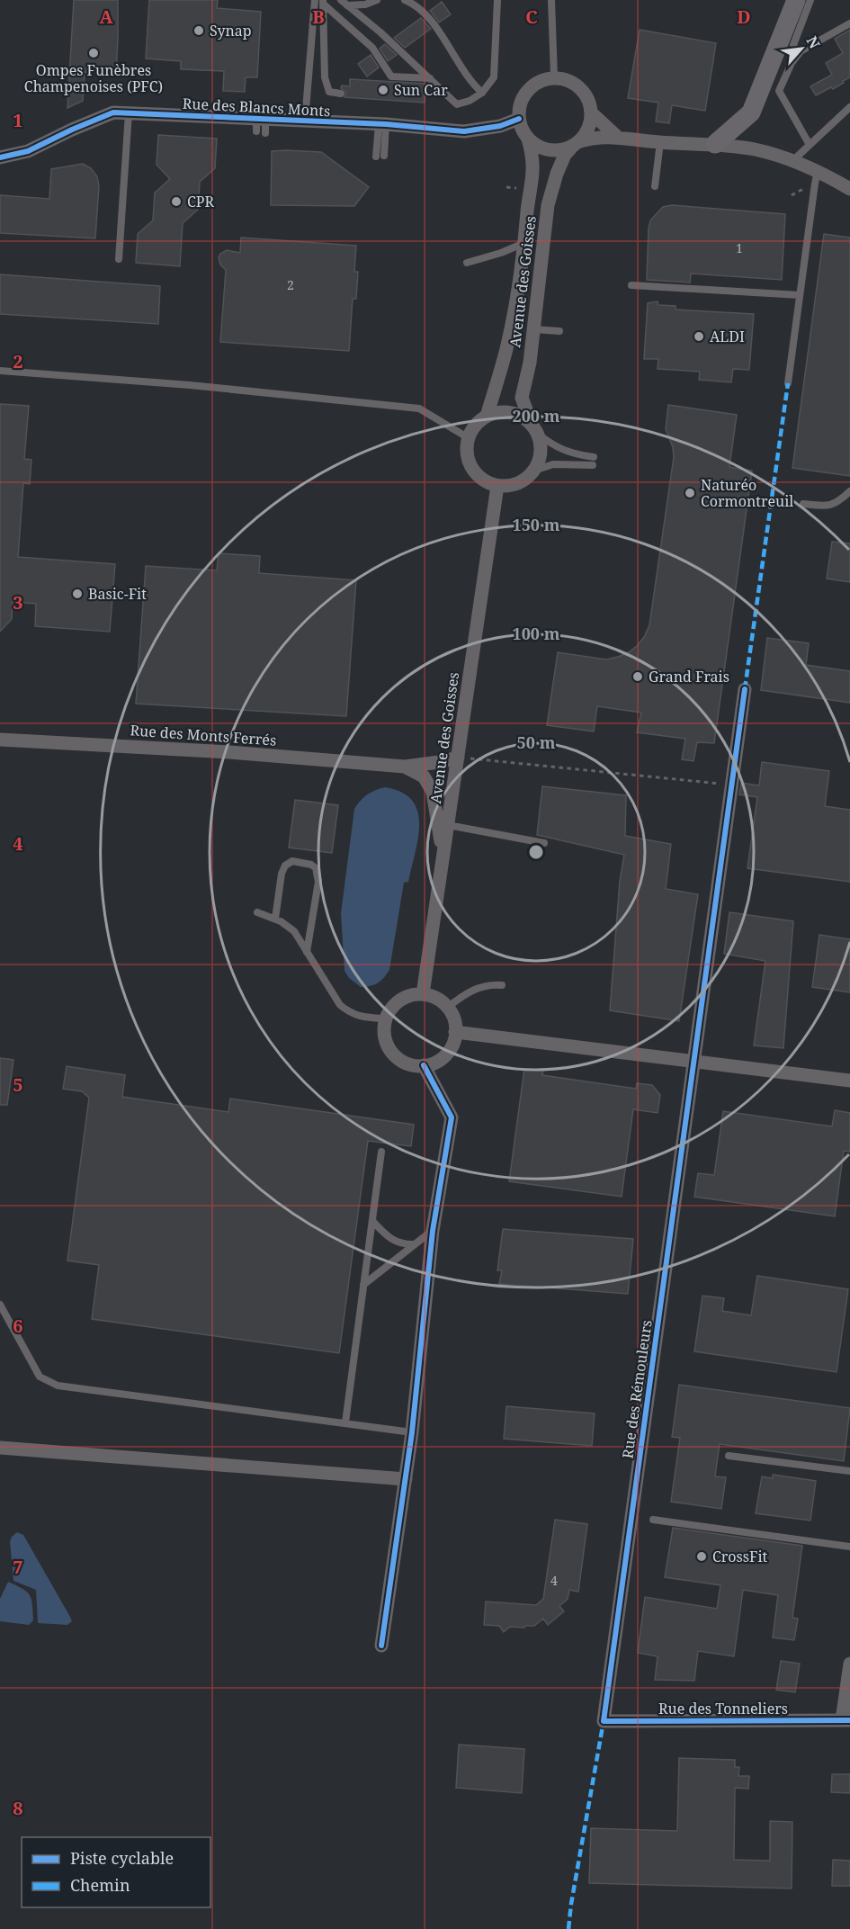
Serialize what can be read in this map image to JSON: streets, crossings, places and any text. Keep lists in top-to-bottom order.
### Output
{
  "streets": {
    "street": [
      "Rue des Blancs Monts",
      "Avenue des Goisses",
      "Rue des Monts Ferrés",
      "Rue des Rémouleurs",
      "Rue des Tonneliers"
    ]
  },
  "crossings": [
    ["Rue des Blancs Monts", "Avenue des Goisses"],
    ["Avenue des Goisses", "Rue des Monts Ferrés"],
    ["Rue des Rémouleurs", "Rue des Tonneliers"]
  ],
  "places": [
    "Synap",
    "Ompes Funèbres Champenoises (PFC)",
    "Sun Car",
    "CPR",
    "ALDI",
    "Naturéo Cormontreuil",
    "Basic-Fit",
    "Grand Frais",
    "CrossFit"
  ],
  "house_numbers": ["1", "2", "4"],
  "legend": ["Piste cyclable", "Chemin"],
  "north": "top right",
  "grid": {
    "columns": [
      "A",
      "B",
      "C",
      "D"
    ],
    "rows": [
      "1",
      "2",
      "3",
      "4",
      "5",
      "6",
      "7",
      "8"
    ]
  },
  "rings": [
    "200 m",
    "150 m",
    "100 m",
    "50 m"
  ]
}
